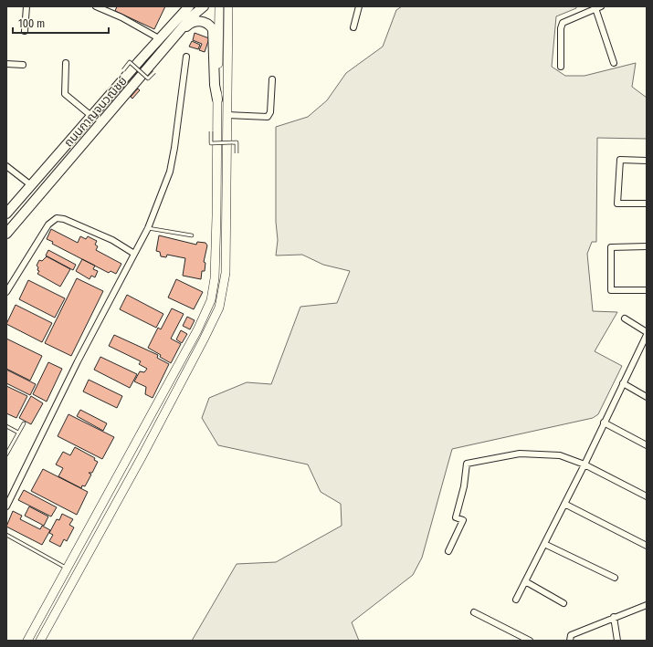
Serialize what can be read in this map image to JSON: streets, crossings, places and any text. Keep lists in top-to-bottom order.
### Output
{
  "streets": {
    "main road": ["ถนนกาญจนวณิชย์"]
  },
  "scale_bar": "100 m"
}
